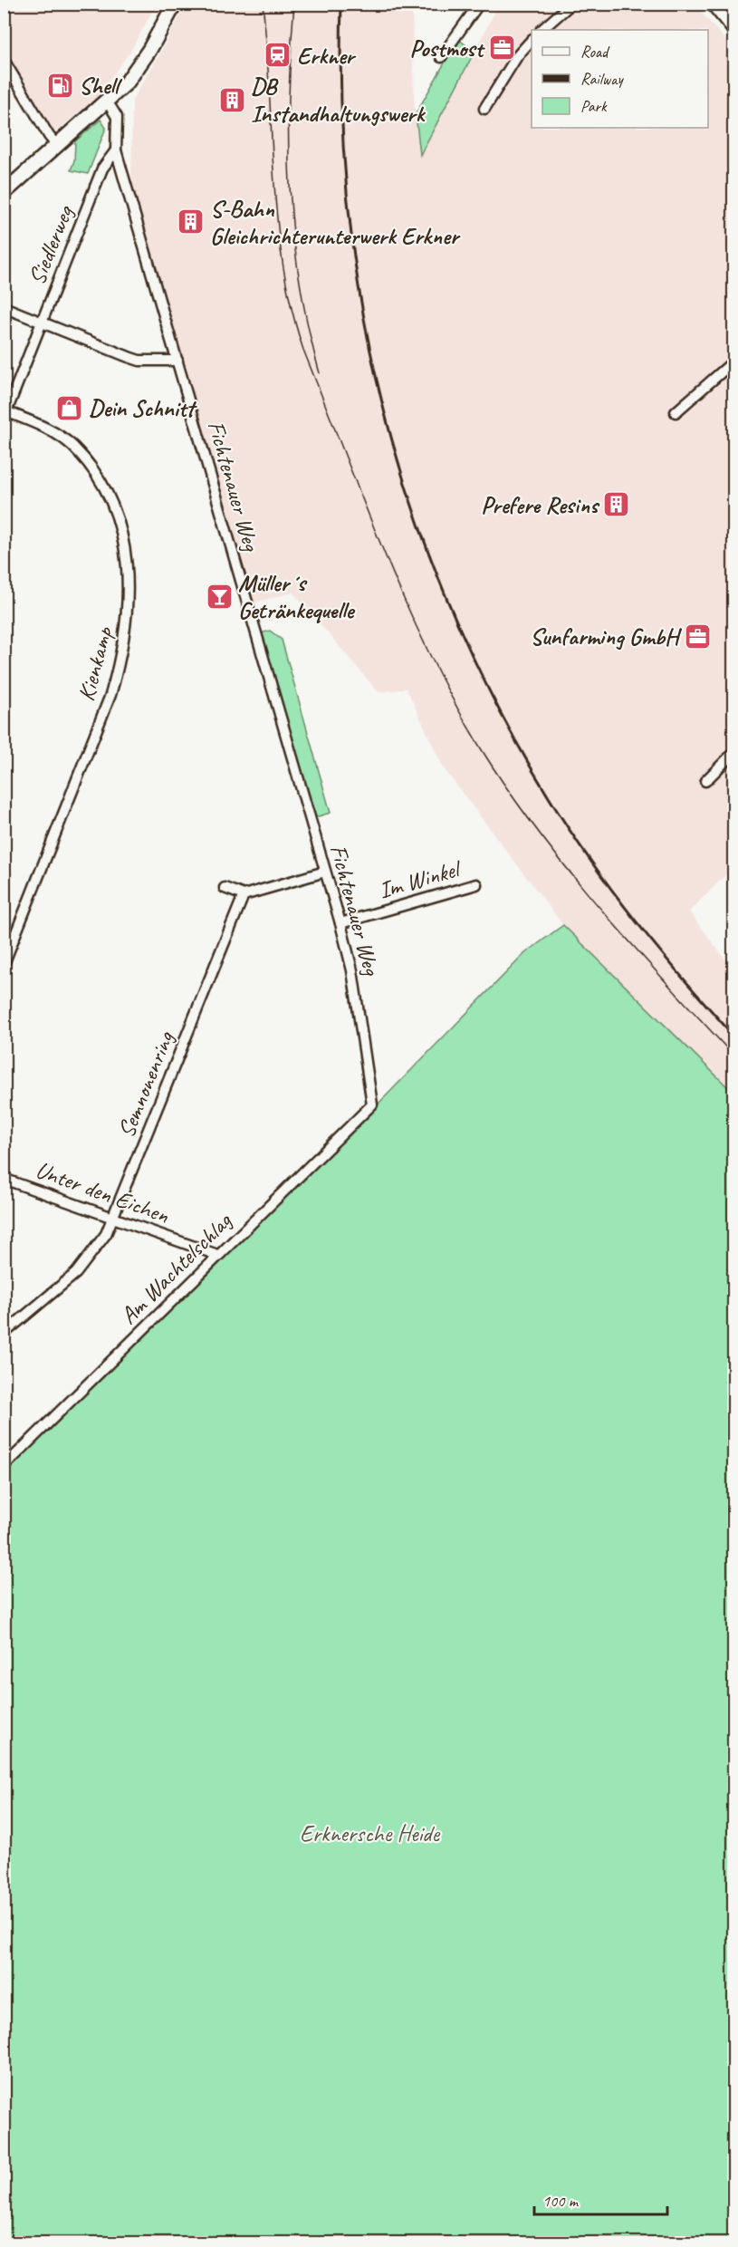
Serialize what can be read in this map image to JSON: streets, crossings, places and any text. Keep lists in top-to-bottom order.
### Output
{
  "streets": {
    "street": [
      "Siedlerweg",
      "Fichtenauer Weg",
      "Kienkamp",
      "Im Winkel",
      "Semnonenring",
      "Unter den Eichen",
      "Am Wachtelschlag"
    ]
  },
  "crossings": [
    ["Siedlerweg", "Fichtenauer Weg"],
    ["Siedlerweg", "Kienkamp"],
    ["Fichtenauer Weg", "Im Winkel"],
    ["Fichtenauer Weg", "Am Wachtelschlag"],
    ["Semnonenring", "Unter den Eichen"],
    ["Unter den Eichen", "Am Wachtelschlag"]
  ],
  "parks": ["Erknersche Heide"],
  "places": {
    "office": ["Postmost", "Sunfarming GmbH"],
    "station": ["Erkner"],
    "fuel station": ["Shell"],
    "building": ["DB Instandhaltungswerk", "S-Bahn Gleichrichterunterwerk Erkner", "Prefere Resins"],
    "shop": ["Dein Schnitt"],
    "bar": ["Müller´s Getränkequelle"]
  },
  "legend": ["Road", "Railway", "Park"],
  "scale_bar": "100 m"
}
